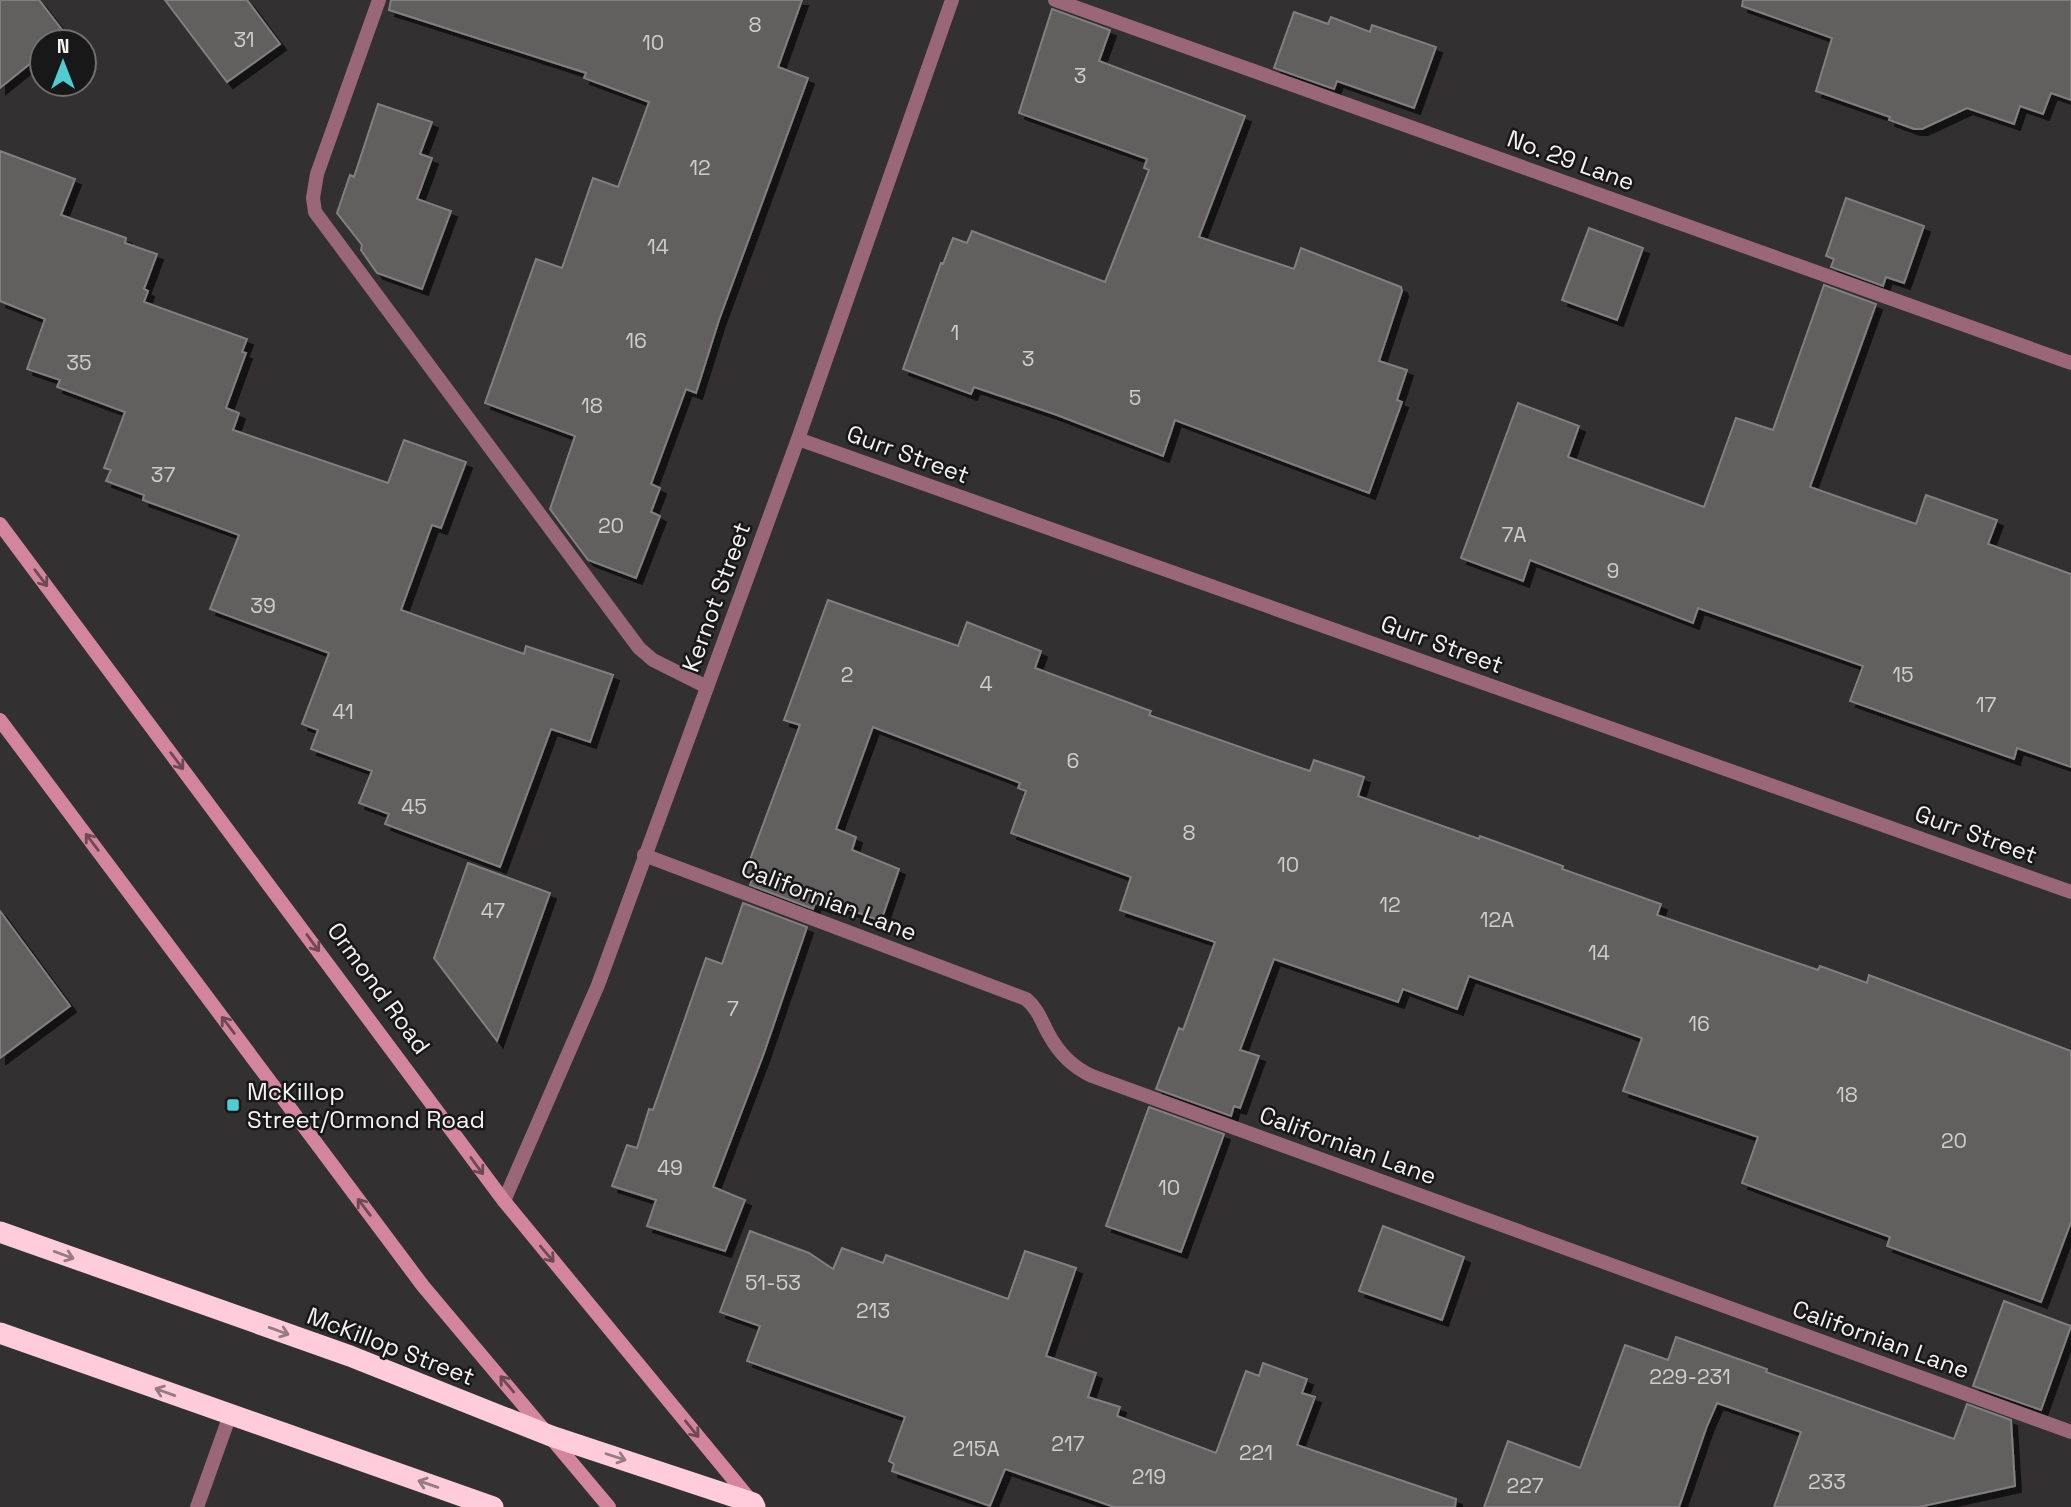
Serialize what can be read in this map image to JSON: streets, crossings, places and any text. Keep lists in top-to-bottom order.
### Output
{
  "streets": {
    "highway": ["McKillop Street"],
    "street": [
      "No. 29 Lane",
      "Gurr Street",
      "Kernot Street",
      "Californian Lane",
      "Ormond Road"
    ]
  },
  "crossings": [
    ["Gurr Street", "Kernot Street"],
    ["Kernot Street", "Californian Lane"],
    ["Kernot Street", "Ormond Road"],
    ["Ormond Road", "McKillop Street"]
  ],
  "places": {
    "transit": ["McKillop Street/Ormond Road"]
  },
  "house_numbers": [
    "8",
    "31",
    "10",
    "3",
    "12",
    "14",
    "1",
    "16",
    "3",
    "35",
    "5",
    "18",
    "37",
    "20",
    "7A",
    "9",
    "39",
    "2",
    "15",
    "4",
    "17",
    "41",
    "6",
    "45",
    "8",
    "10",
    "12",
    "47",
    "12A",
    "14",
    "7",
    "16",
    "18",
    "20",
    "49",
    "10",
    "51-53",
    "213",
    "229-231",
    "217",
    "215A",
    "221",
    "219",
    "233",
    "227"
  ],
  "north": "top"
}
